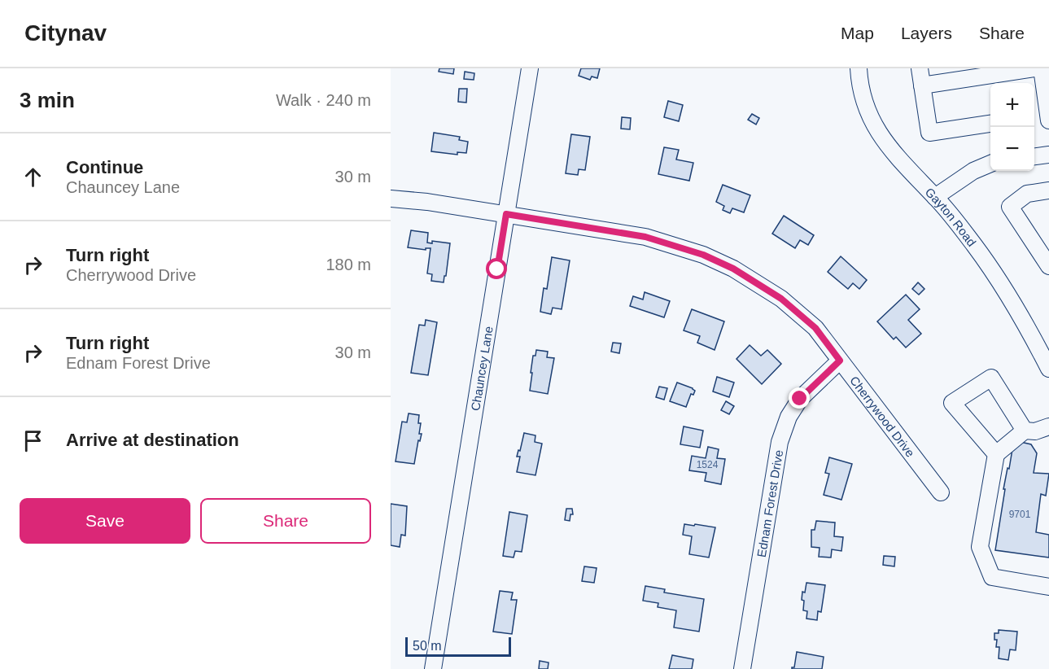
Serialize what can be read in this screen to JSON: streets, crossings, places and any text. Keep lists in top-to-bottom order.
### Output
{
  "streets": {
    "street": [
      "Gayton Road",
      "Chauncey Lane",
      "Cherrywood Drive",
      "Ednam Forest Drive"
    ]
  },
  "crossings": [
    ["Chauncey Lane", "Cherrywood Drive"],
    ["Cherrywood Drive", "Ednam Forest Drive"]
  ],
  "house_numbers": ["1524", "9701"],
  "scale_bar": "50 m",
  "page": {
    "header": "Citynav",
    "nav": ["Map", "Layers", "Share"],
    "heading": ["3 min", "Walk · 240 m"],
    "map_buttons": ["+", "−"],
    "list": [
      ["Continue", "Chauncey Lane", "30 m"],
      ["Turn right", "Cherrywood Drive", "180 m"],
      ["Turn right", "Ednam Forest Drive", "30 m"],
      "Arrive at destination"
    ],
    "buttons": ["Save", "Share"],
    "scale": "50 m"
  }
}
